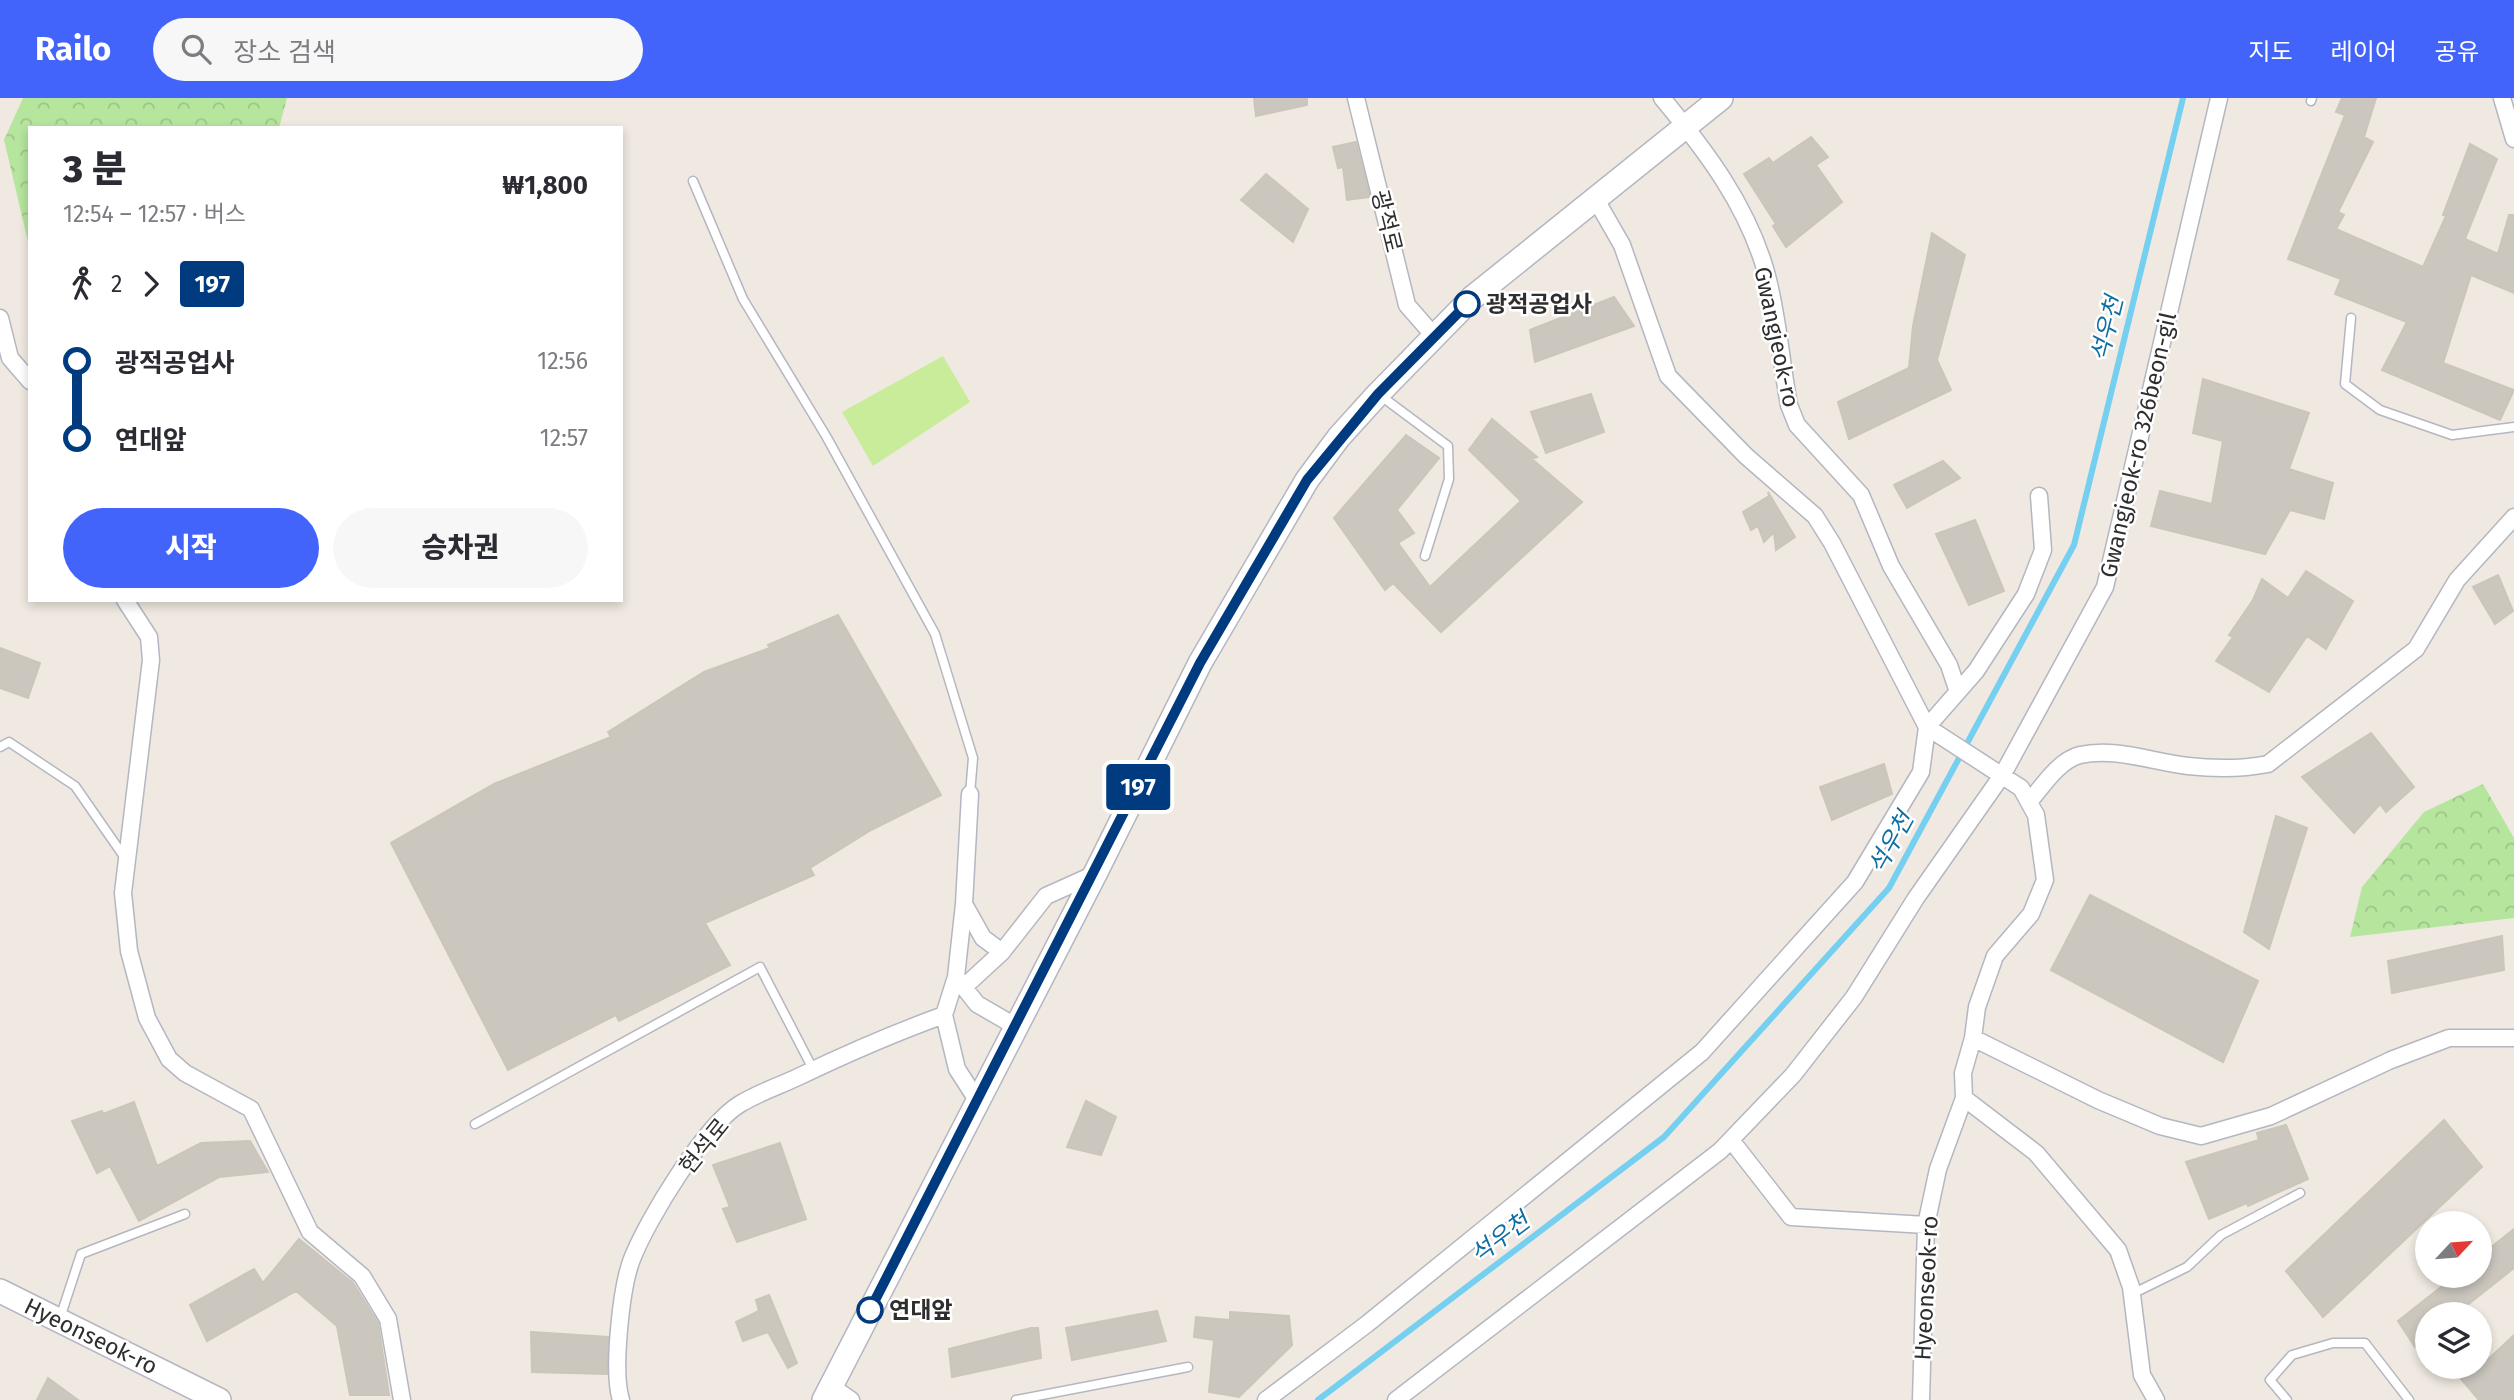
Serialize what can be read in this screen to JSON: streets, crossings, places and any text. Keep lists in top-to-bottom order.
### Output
{
  "streets": {
    "main road": ["Hyeonseok-ro"],
    "street": [
      "광적로",
      "Gwangjeok-ro",
      "Gwangjeok-ro 326beon-gil",
      "현석로"
    ]
  },
  "water": ["석우천"],
  "places": ["광적공업사", "연대앞"],
  "lines": ["bus line 197"],
  "north": "top right",
  "page": {
    "header": "Railo",
    "search": "장소 검색",
    "nav": ["지도", "레이어", "공유"],
    "on_map": "197",
    "heading": ["3 분", "12:54 – 12:57 · 버스", "₩1,800"],
    "legs": ["2", "197"],
    "list": [
      {
        "name": "광적공업사",
        "value": "12:56"
      },
      {
        "name": "연대앞",
        "value": "12:57"
      }
    ],
    "buttons": ["시작", "승차권"]
  }
}
